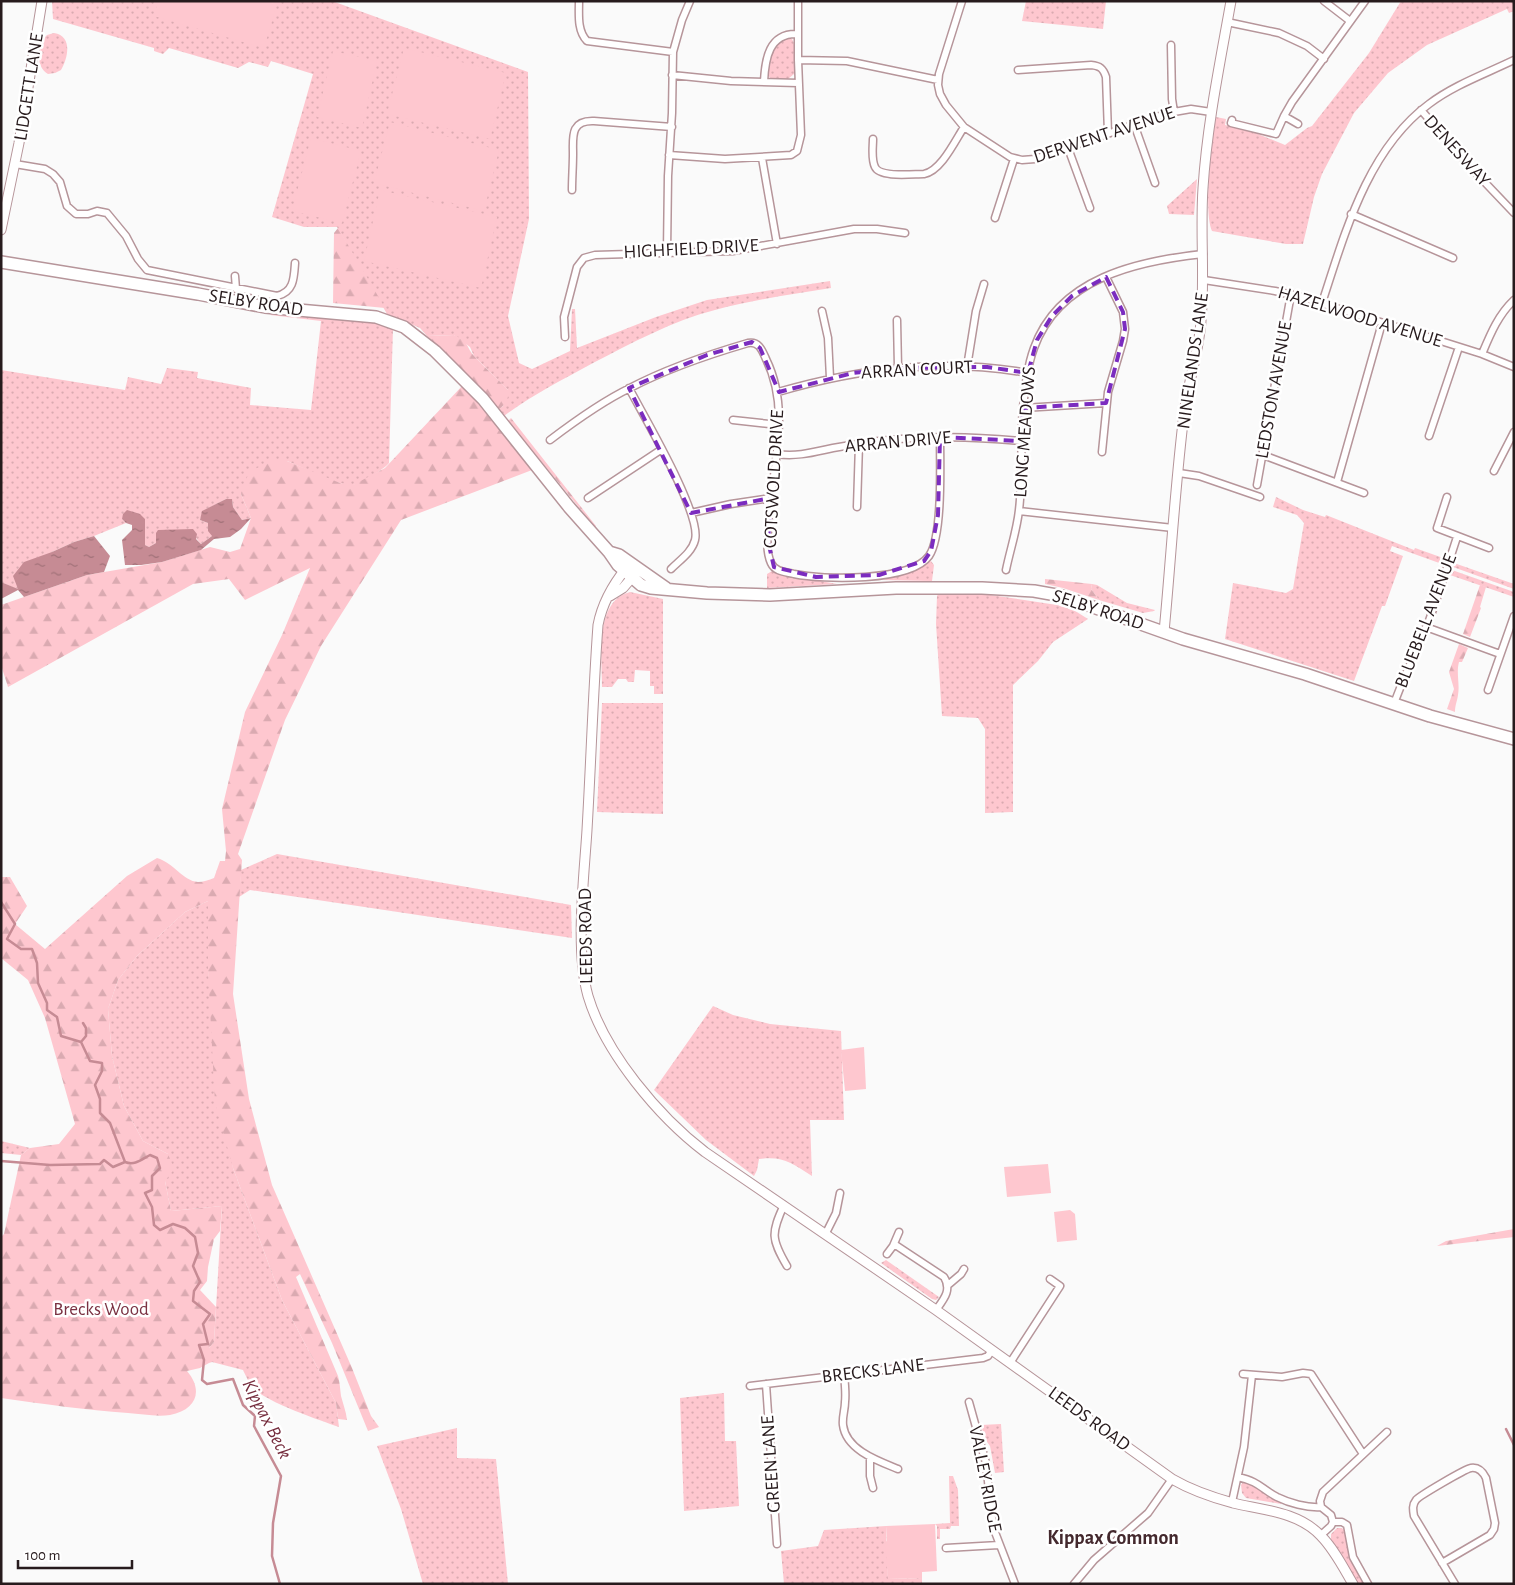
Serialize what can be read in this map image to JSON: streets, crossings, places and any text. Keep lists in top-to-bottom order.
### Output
{
  "streets": {
    "highway": ["SELBY ROAD"],
    "main road": ["LIDGETT LANE", "NINELANDS LANE", "LEEDS ROAD"],
    "street": [
      "DERWENT AVENUE",
      "DENESWAY",
      "HIGHFIELD DRIVE",
      "HAZELWOOD AVENUE",
      "ARRAN COURT",
      "LEDSTON AVENUE",
      "LONG MEADOWS",
      "ARRAN DRIVE",
      "COTSWOLD DRIVE",
      "BLUEBELL AVENUE",
      "BRECKS LANE",
      "GREEN LANE",
      "VALLEY RIDGE"
    ]
  },
  "crossings": [
    ["DERWENT AVENUE", "NINELANDS LANE"],
    ["SELBY ROAD", "NINELANDS LANE"],
    ["SELBY ROAD", "BLUEBELL AVENUE"],
    ["SELBY ROAD", "LEEDS ROAD"],
    ["HAZELWOOD AVENUE", "NINELANDS LANE"],
    ["HAZELWOOD AVENUE", "LEDSTON AVENUE"],
    ["NINELANDS LANE", "LONG MEADOWS"],
    ["ARRAN COURT", "LONG MEADOWS"],
    ["ARRAN COURT", "COTSWOLD DRIVE"],
    ["LONG MEADOWS", "ARRAN DRIVE"],
    ["ARRAN DRIVE", "COTSWOLD DRIVE"],
    ["LEEDS ROAD", "BRECKS LANE"],
    ["BRECKS LANE", "GREEN LANE"]
  ],
  "districts": ["Kippax Common"],
  "water": ["Kippax Beck"],
  "parks": ["Brecks Wood"],
  "scale_bar": "100 m"
}
